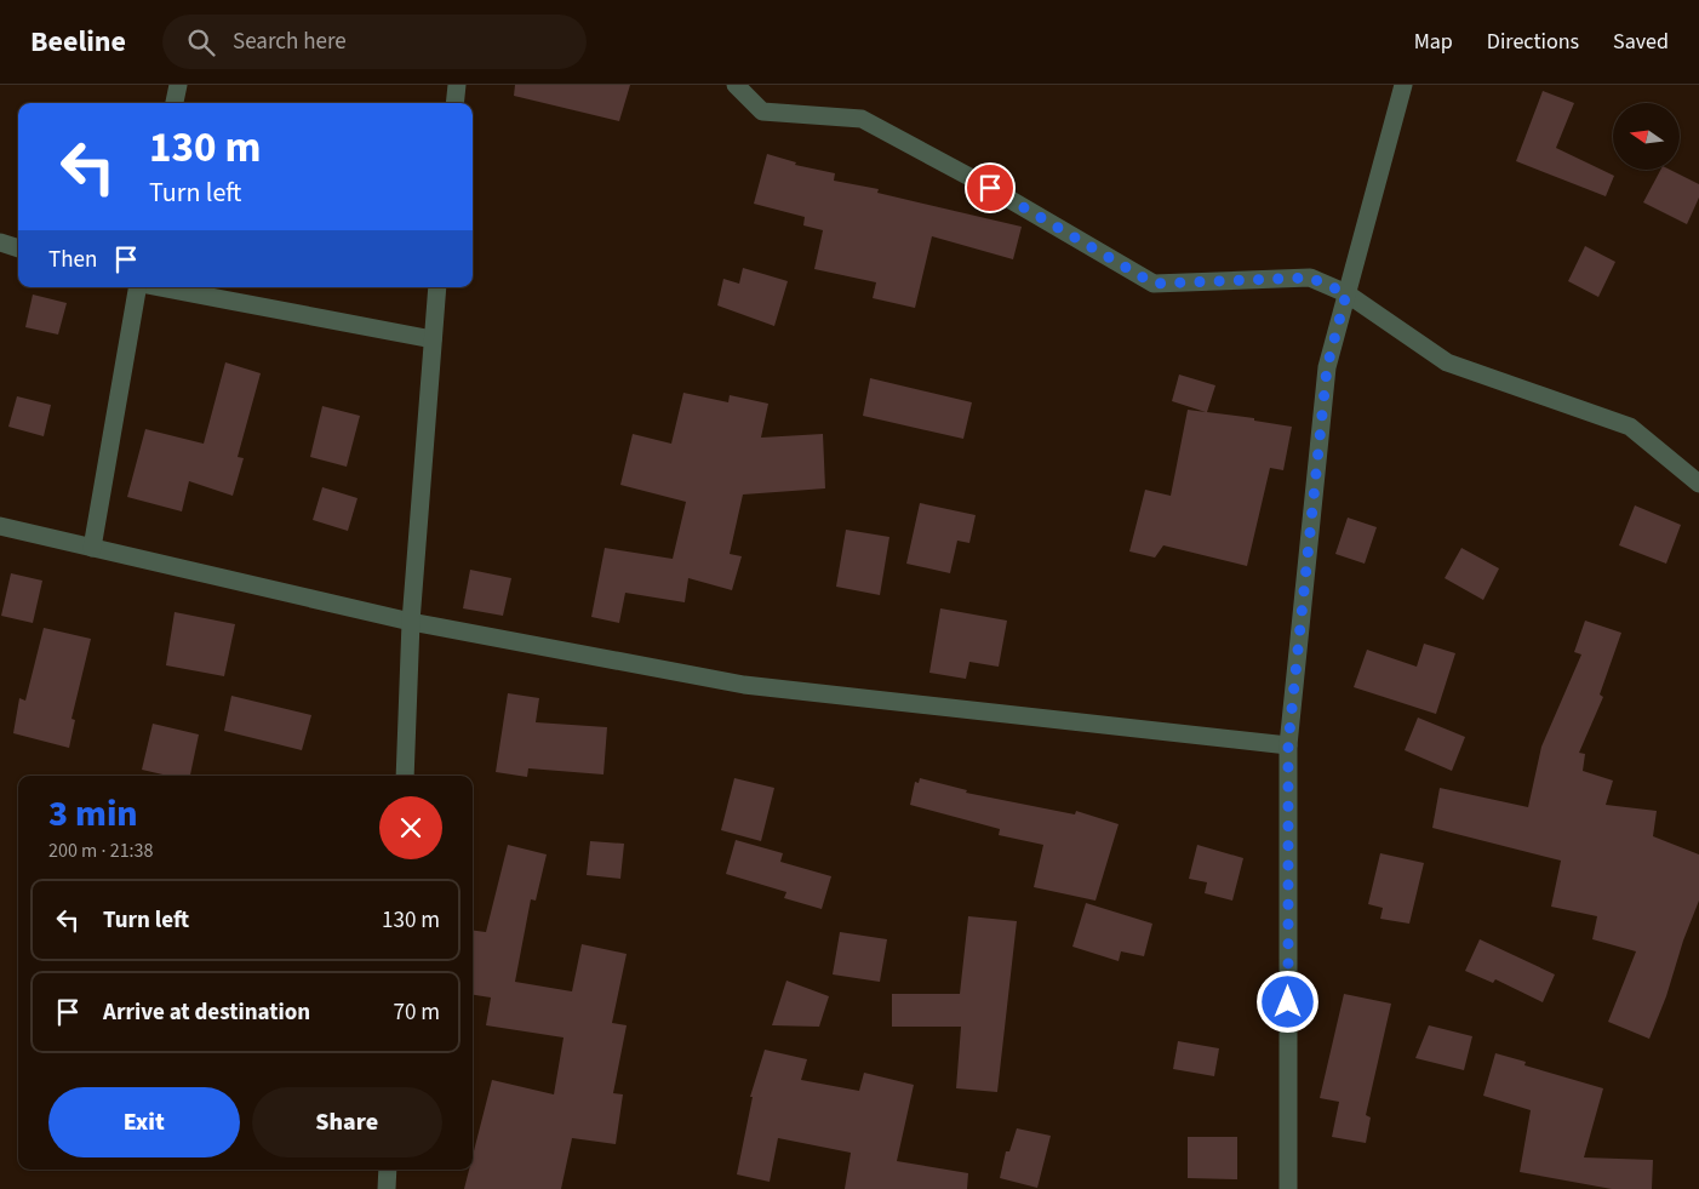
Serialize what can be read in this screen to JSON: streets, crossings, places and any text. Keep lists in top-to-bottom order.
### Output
{
  "north": "left",
  "page": {
    "header": "Beeline",
    "search": "Search here",
    "nav": ["Map", "Directions", "Saved"],
    "turn": ["130 m", "Turn left"],
    "then": "Then",
    "heading": ["3 min", "200 m · 21:38"],
    "list": [
      {
        "name": "Turn left",
        "value": "130 m"
      },
      {
        "name": "Arrive at destination",
        "value": "70 m"
      }
    ],
    "buttons": ["Exit", "Share"]
  }
}
